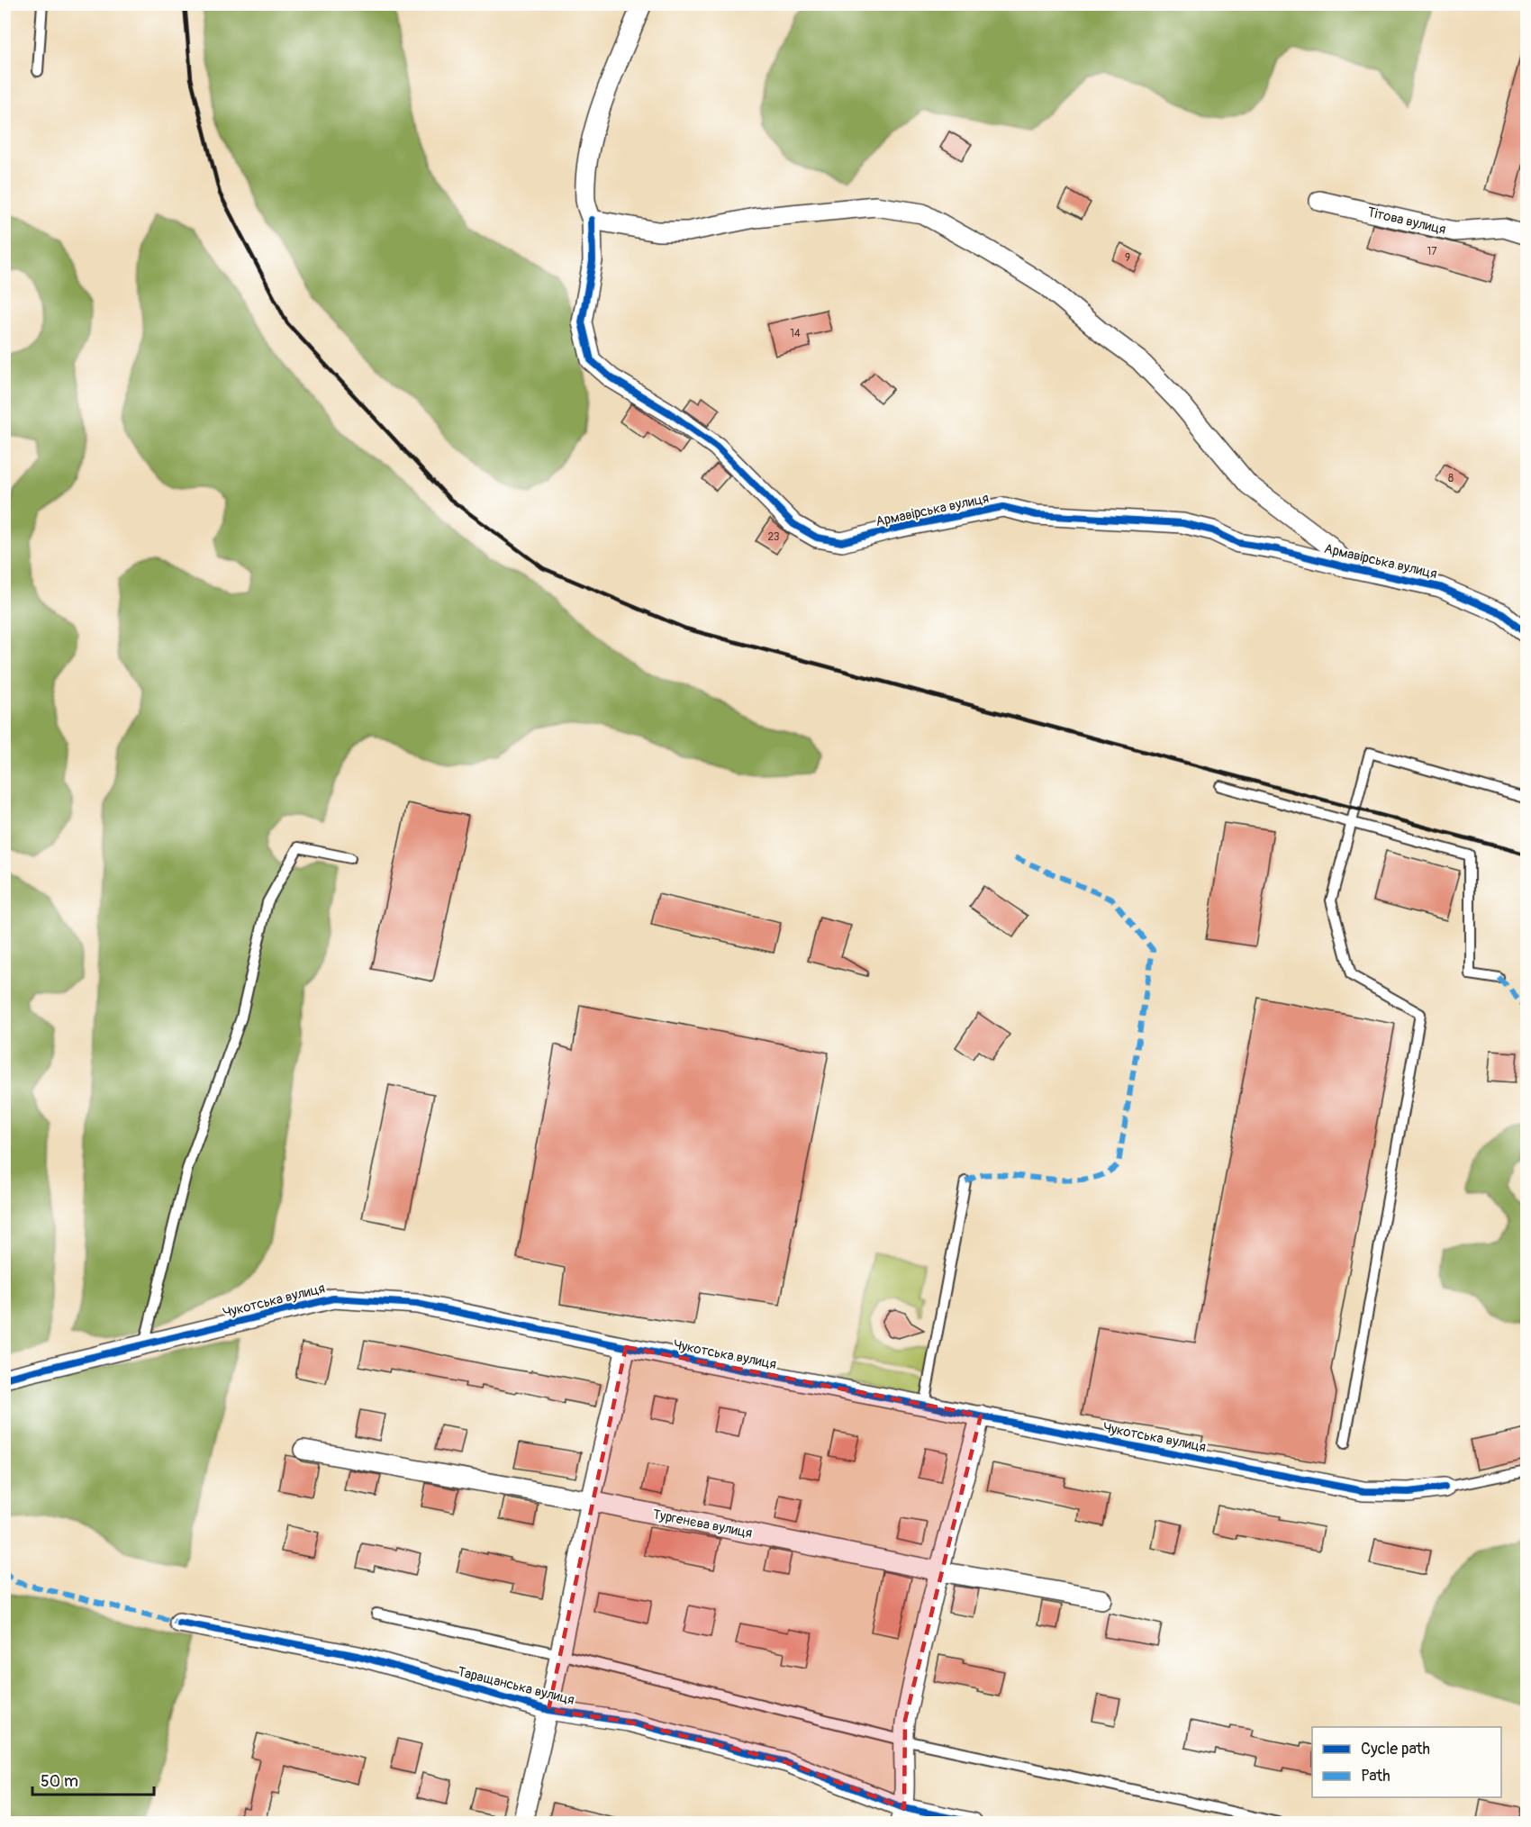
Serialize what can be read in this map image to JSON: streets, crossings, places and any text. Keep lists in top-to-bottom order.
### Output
{
  "streets": {
    "street": [
      "Тітова вулиця",
      "Армавірська вулиця",
      "Чукотська вулиця",
      "Тургенєва вулиця",
      "Таращанська вулиця"
    ]
  },
  "house_numbers": [
    "17",
    "9",
    "14",
    "8",
    "23"
  ],
  "legend": ["Cycle path", "Path"],
  "scale_bar": "50 m"
}
